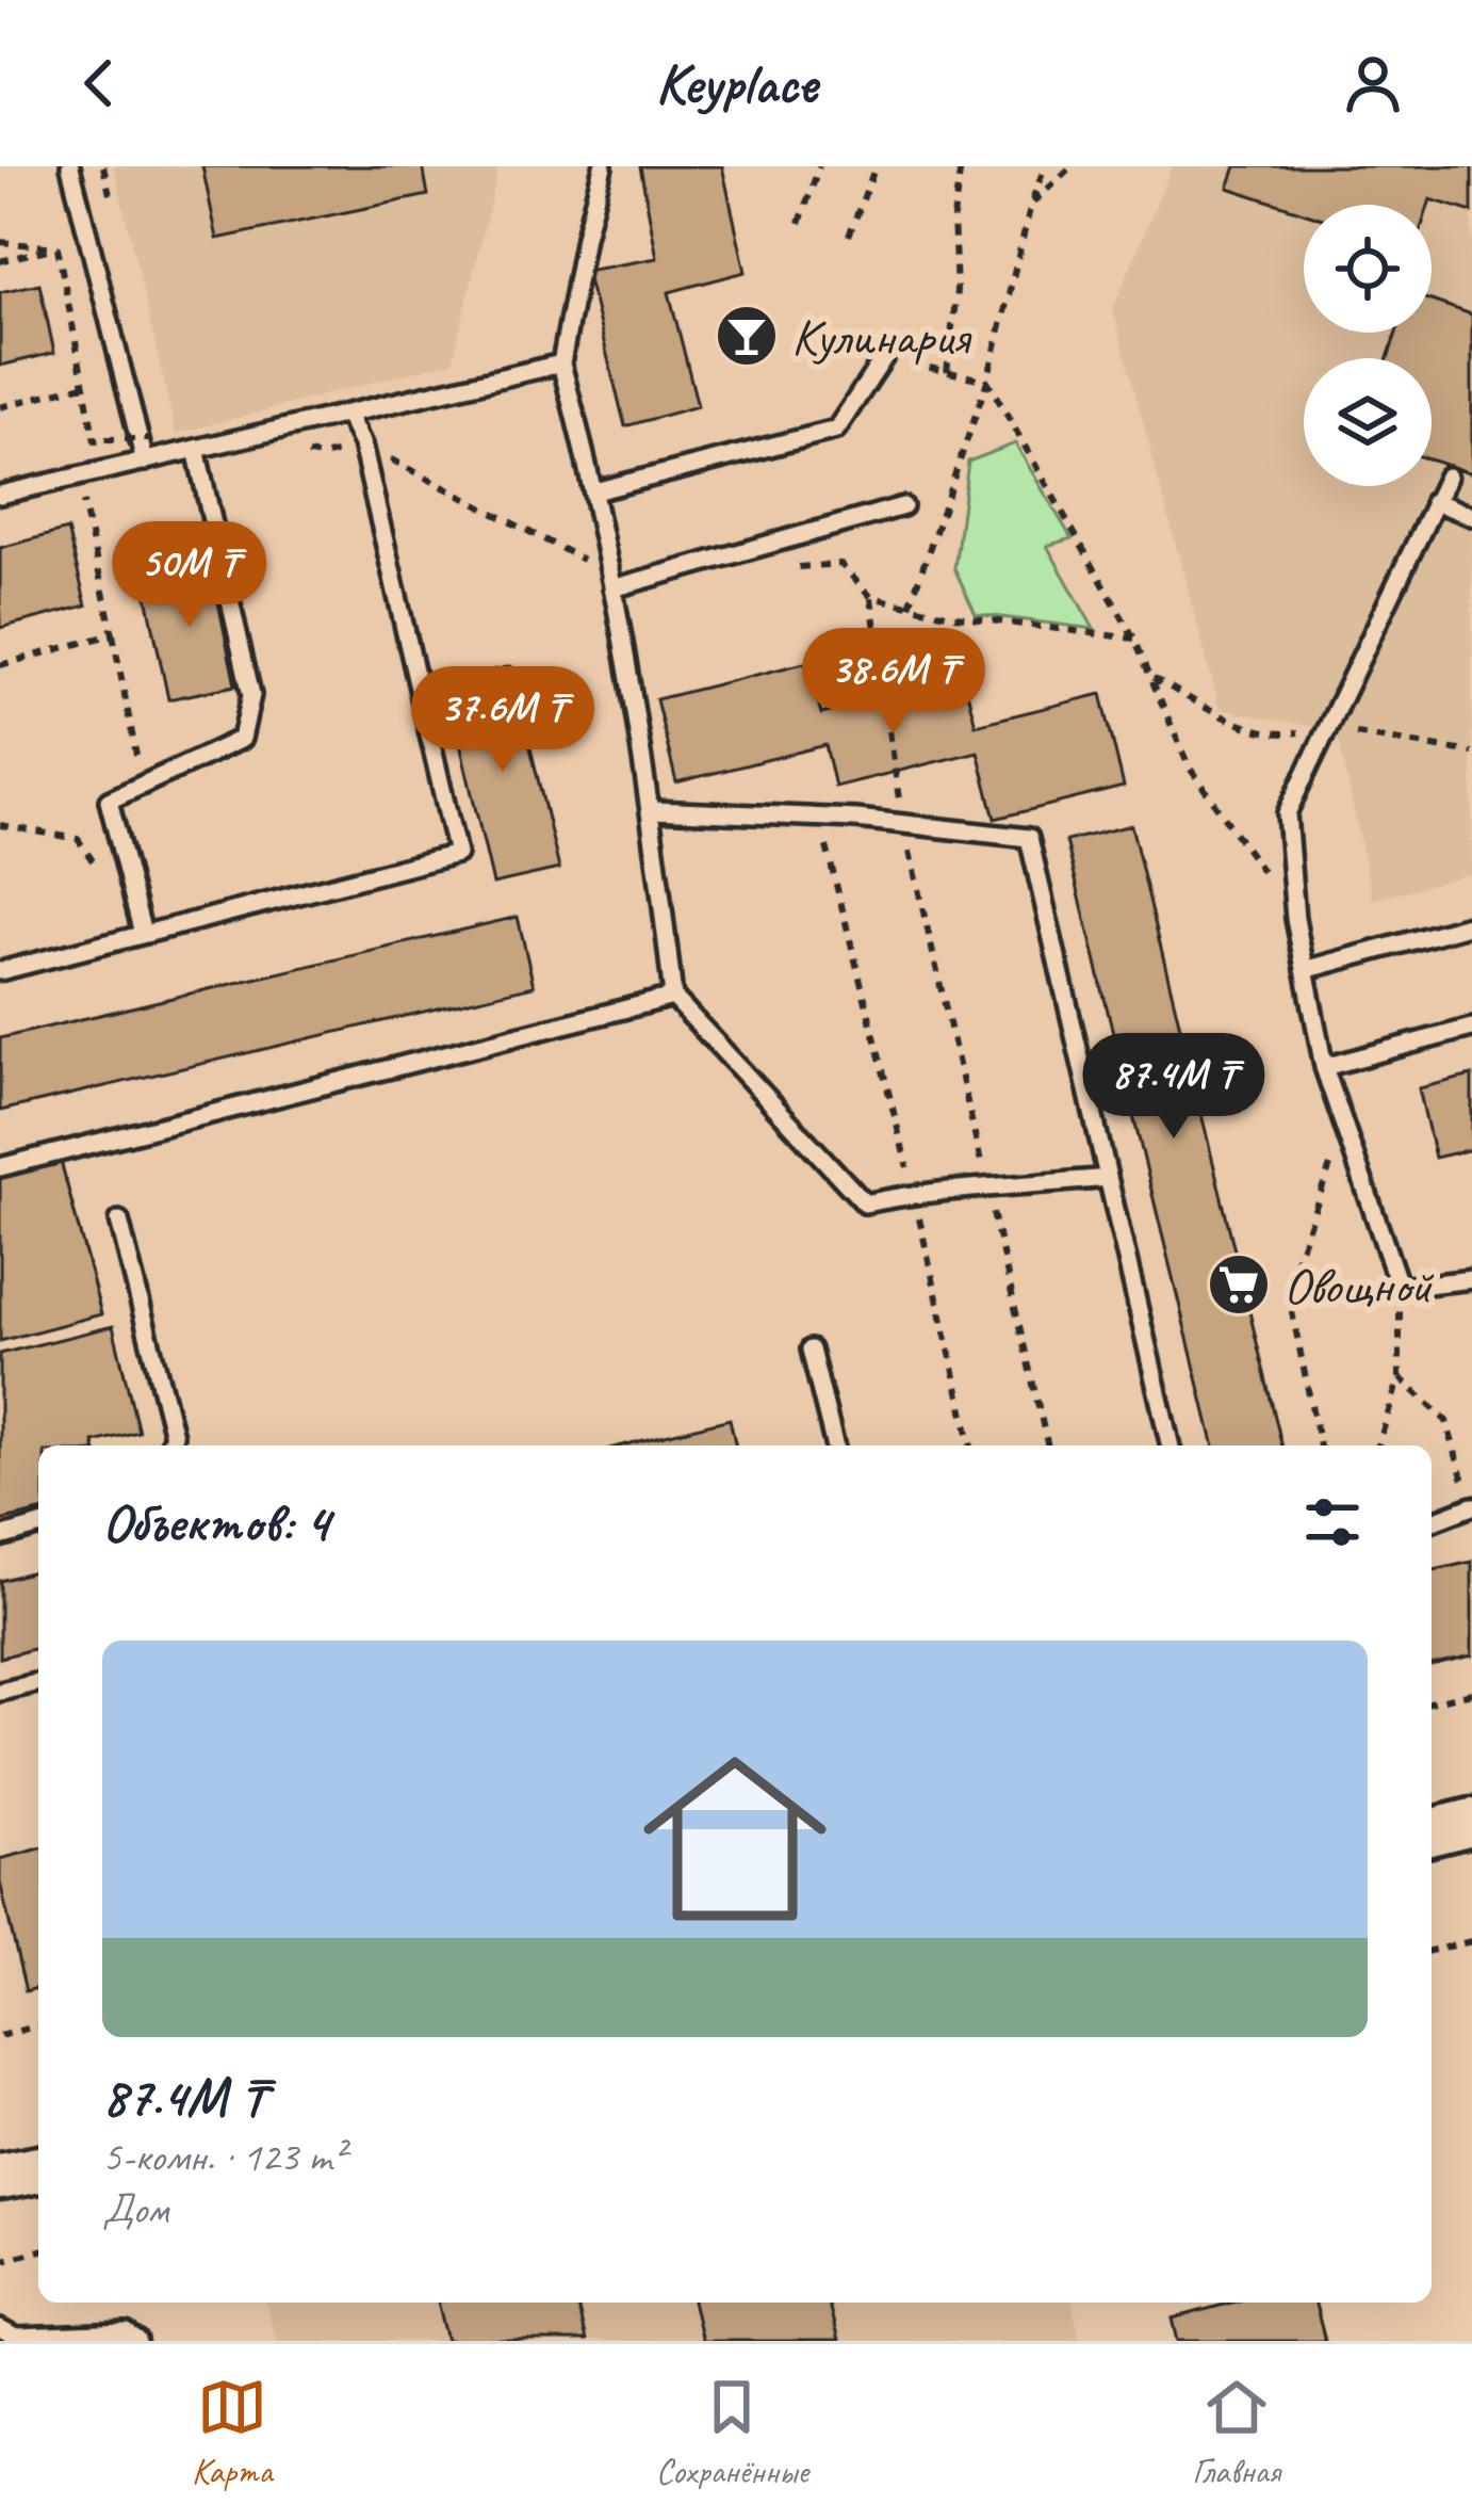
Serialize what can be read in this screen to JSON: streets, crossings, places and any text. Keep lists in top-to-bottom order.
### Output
{
  "places": {
    "bar": ["Кулинария"],
    "supermarket": ["Овощной"]
  },
  "page": {
    "header": "Keyplace",
    "price": [
      "50M ₸",
      "38.6M ₸",
      "37.6M ₸",
      "87.4M ₸"
    ],
    "heading": "Объектов: 4",
    "list": [
      {
        "name": "87.4M ₸",
        "note": "5-комн. · 123 m² · Дом"
      }
    ],
    "tabs": ["Карта", "Сохранённые", "Главная"]
  }
}
